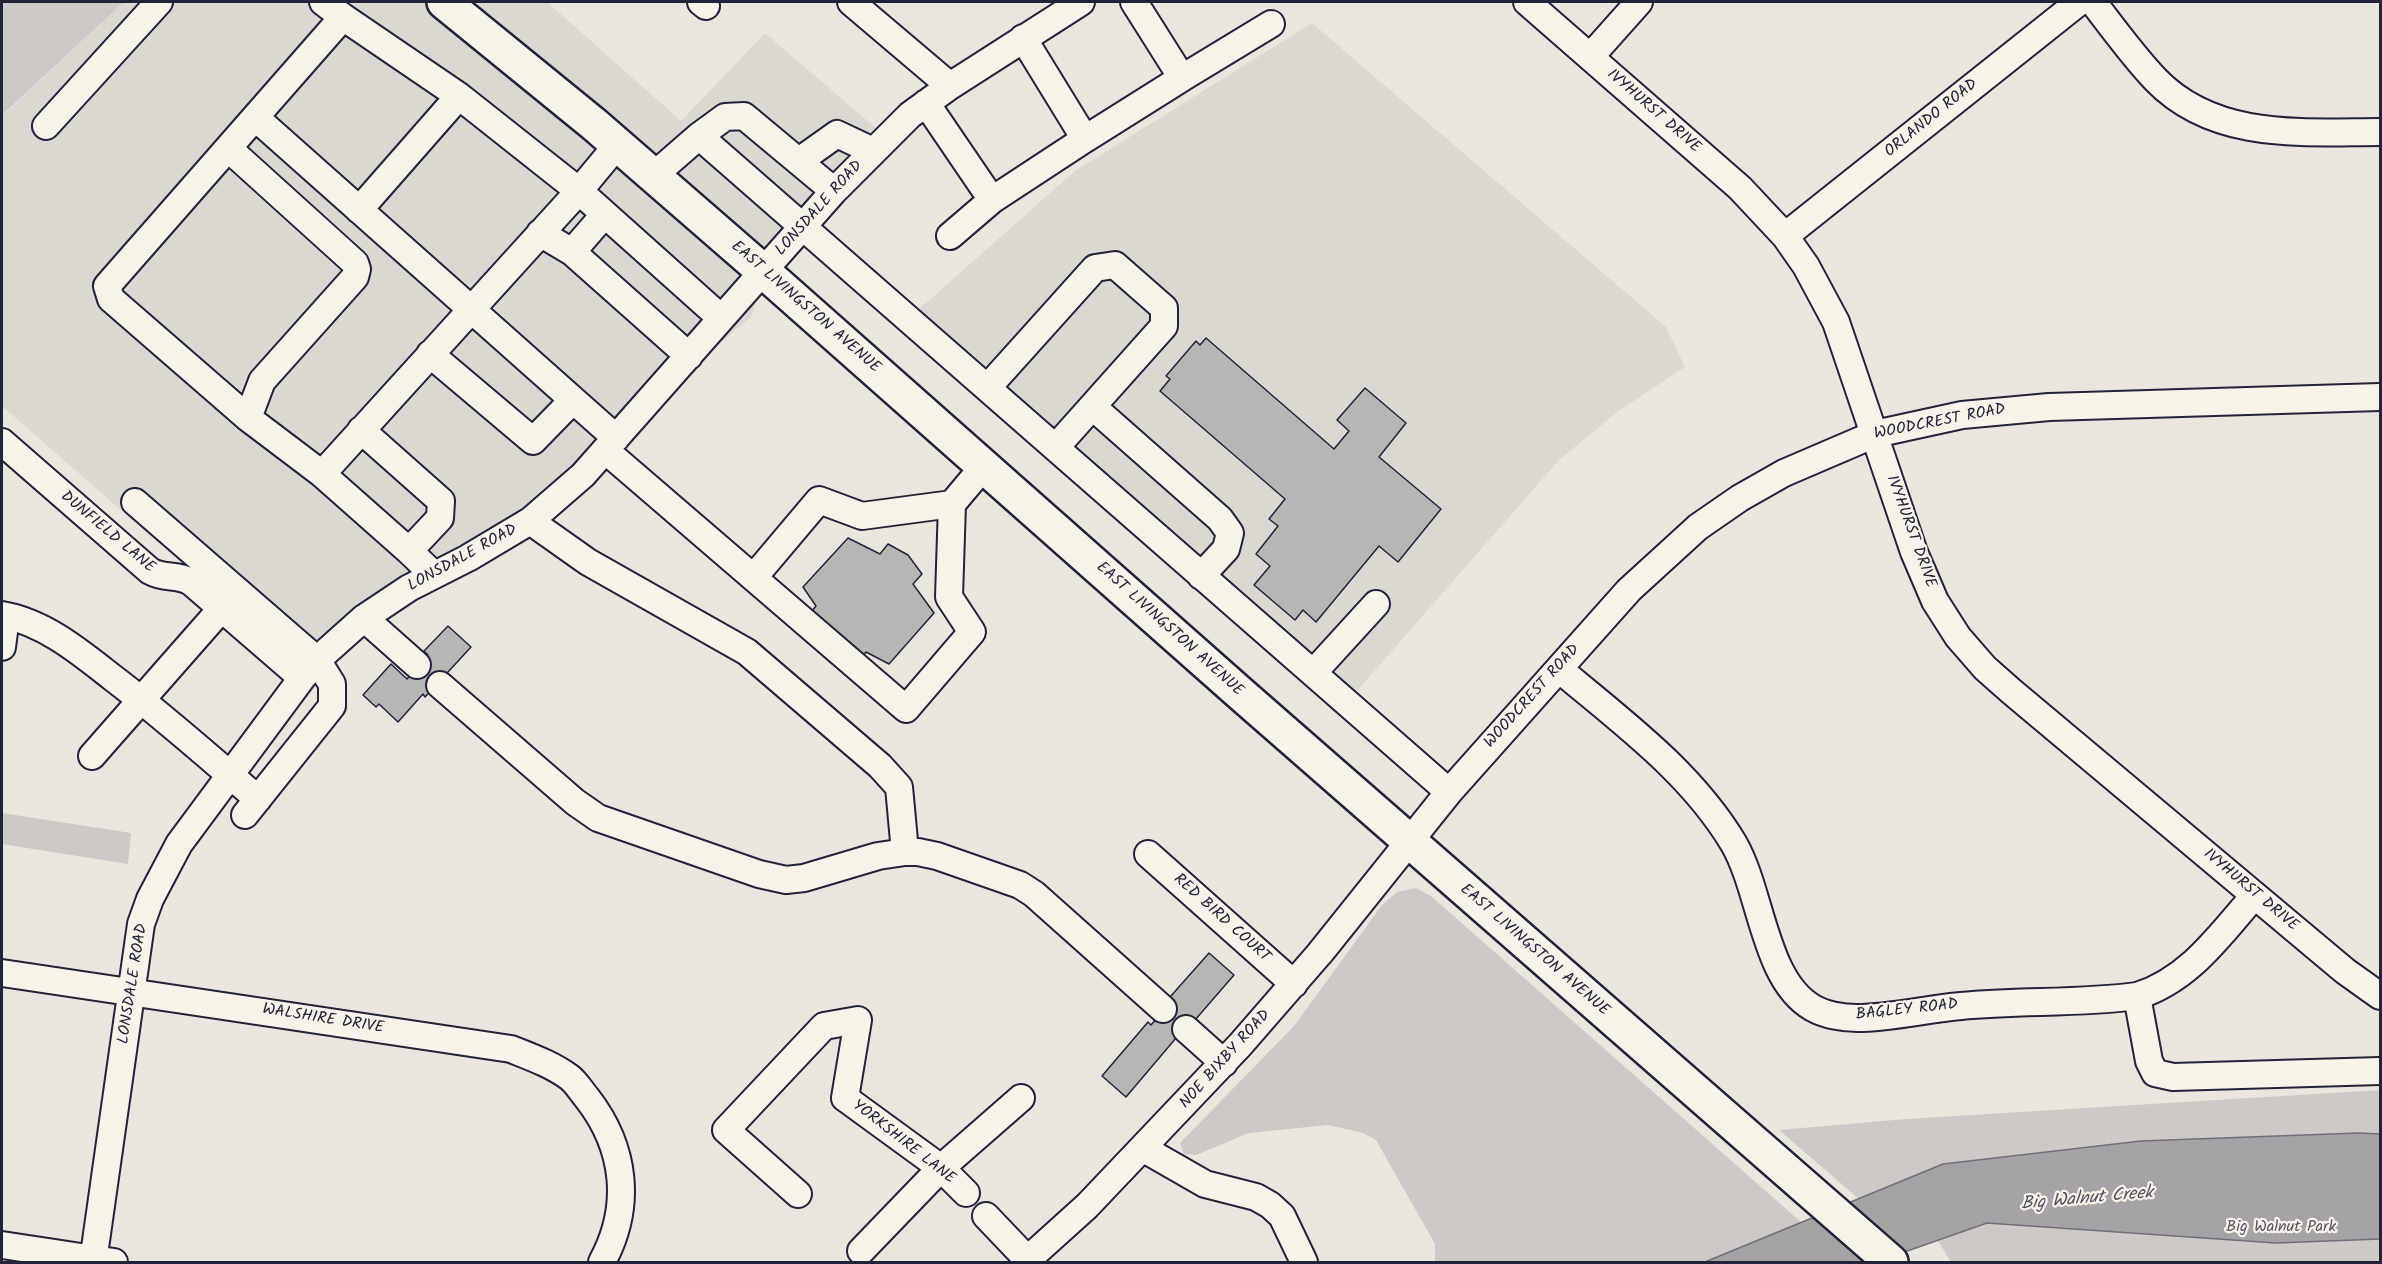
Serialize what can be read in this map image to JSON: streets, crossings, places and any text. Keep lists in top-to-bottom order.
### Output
{
  "streets": {
    "main road": ["EAST LIVINGSTON AVENUE"],
    "street": [
      "IVYHURST DRIVE",
      "ORLANDO ROAD",
      "LONSDALE ROAD",
      "WOODCREST ROAD",
      "DUNFIELD LANE",
      "RED BIRD COURT",
      "BAGLEY ROAD",
      "WALSHIRE DRIVE",
      "NOE BIXBY ROAD",
      "YORKSHIRE LANE"
    ]
  },
  "crossings": [
    ["IVYHURST DRIVE", "ORLANDO ROAD"],
    ["IVYHURST DRIVE", "WOODCREST ROAD"],
    ["IVYHURST DRIVE", "BAGLEY ROAD"],
    ["LONSDALE ROAD", "EAST LIVINGSTON AVENUE"],
    ["LONSDALE ROAD", "DUNFIELD LANE"],
    ["LONSDALE ROAD", "WALSHIRE DRIVE"],
    ["EAST LIVINGSTON AVENUE", "WOODCREST ROAD"],
    ["EAST LIVINGSTON AVENUE", "NOE BIXBY ROAD"],
    ["WOODCREST ROAD", "BAGLEY ROAD"],
    ["WOODCREST ROAD", "NOE BIXBY ROAD"],
    ["RED BIRD COURT", "NOE BIXBY ROAD"]
  ],
  "water": ["Big Walnut Creek"],
  "parks": ["Big Walnut Park"]
}
